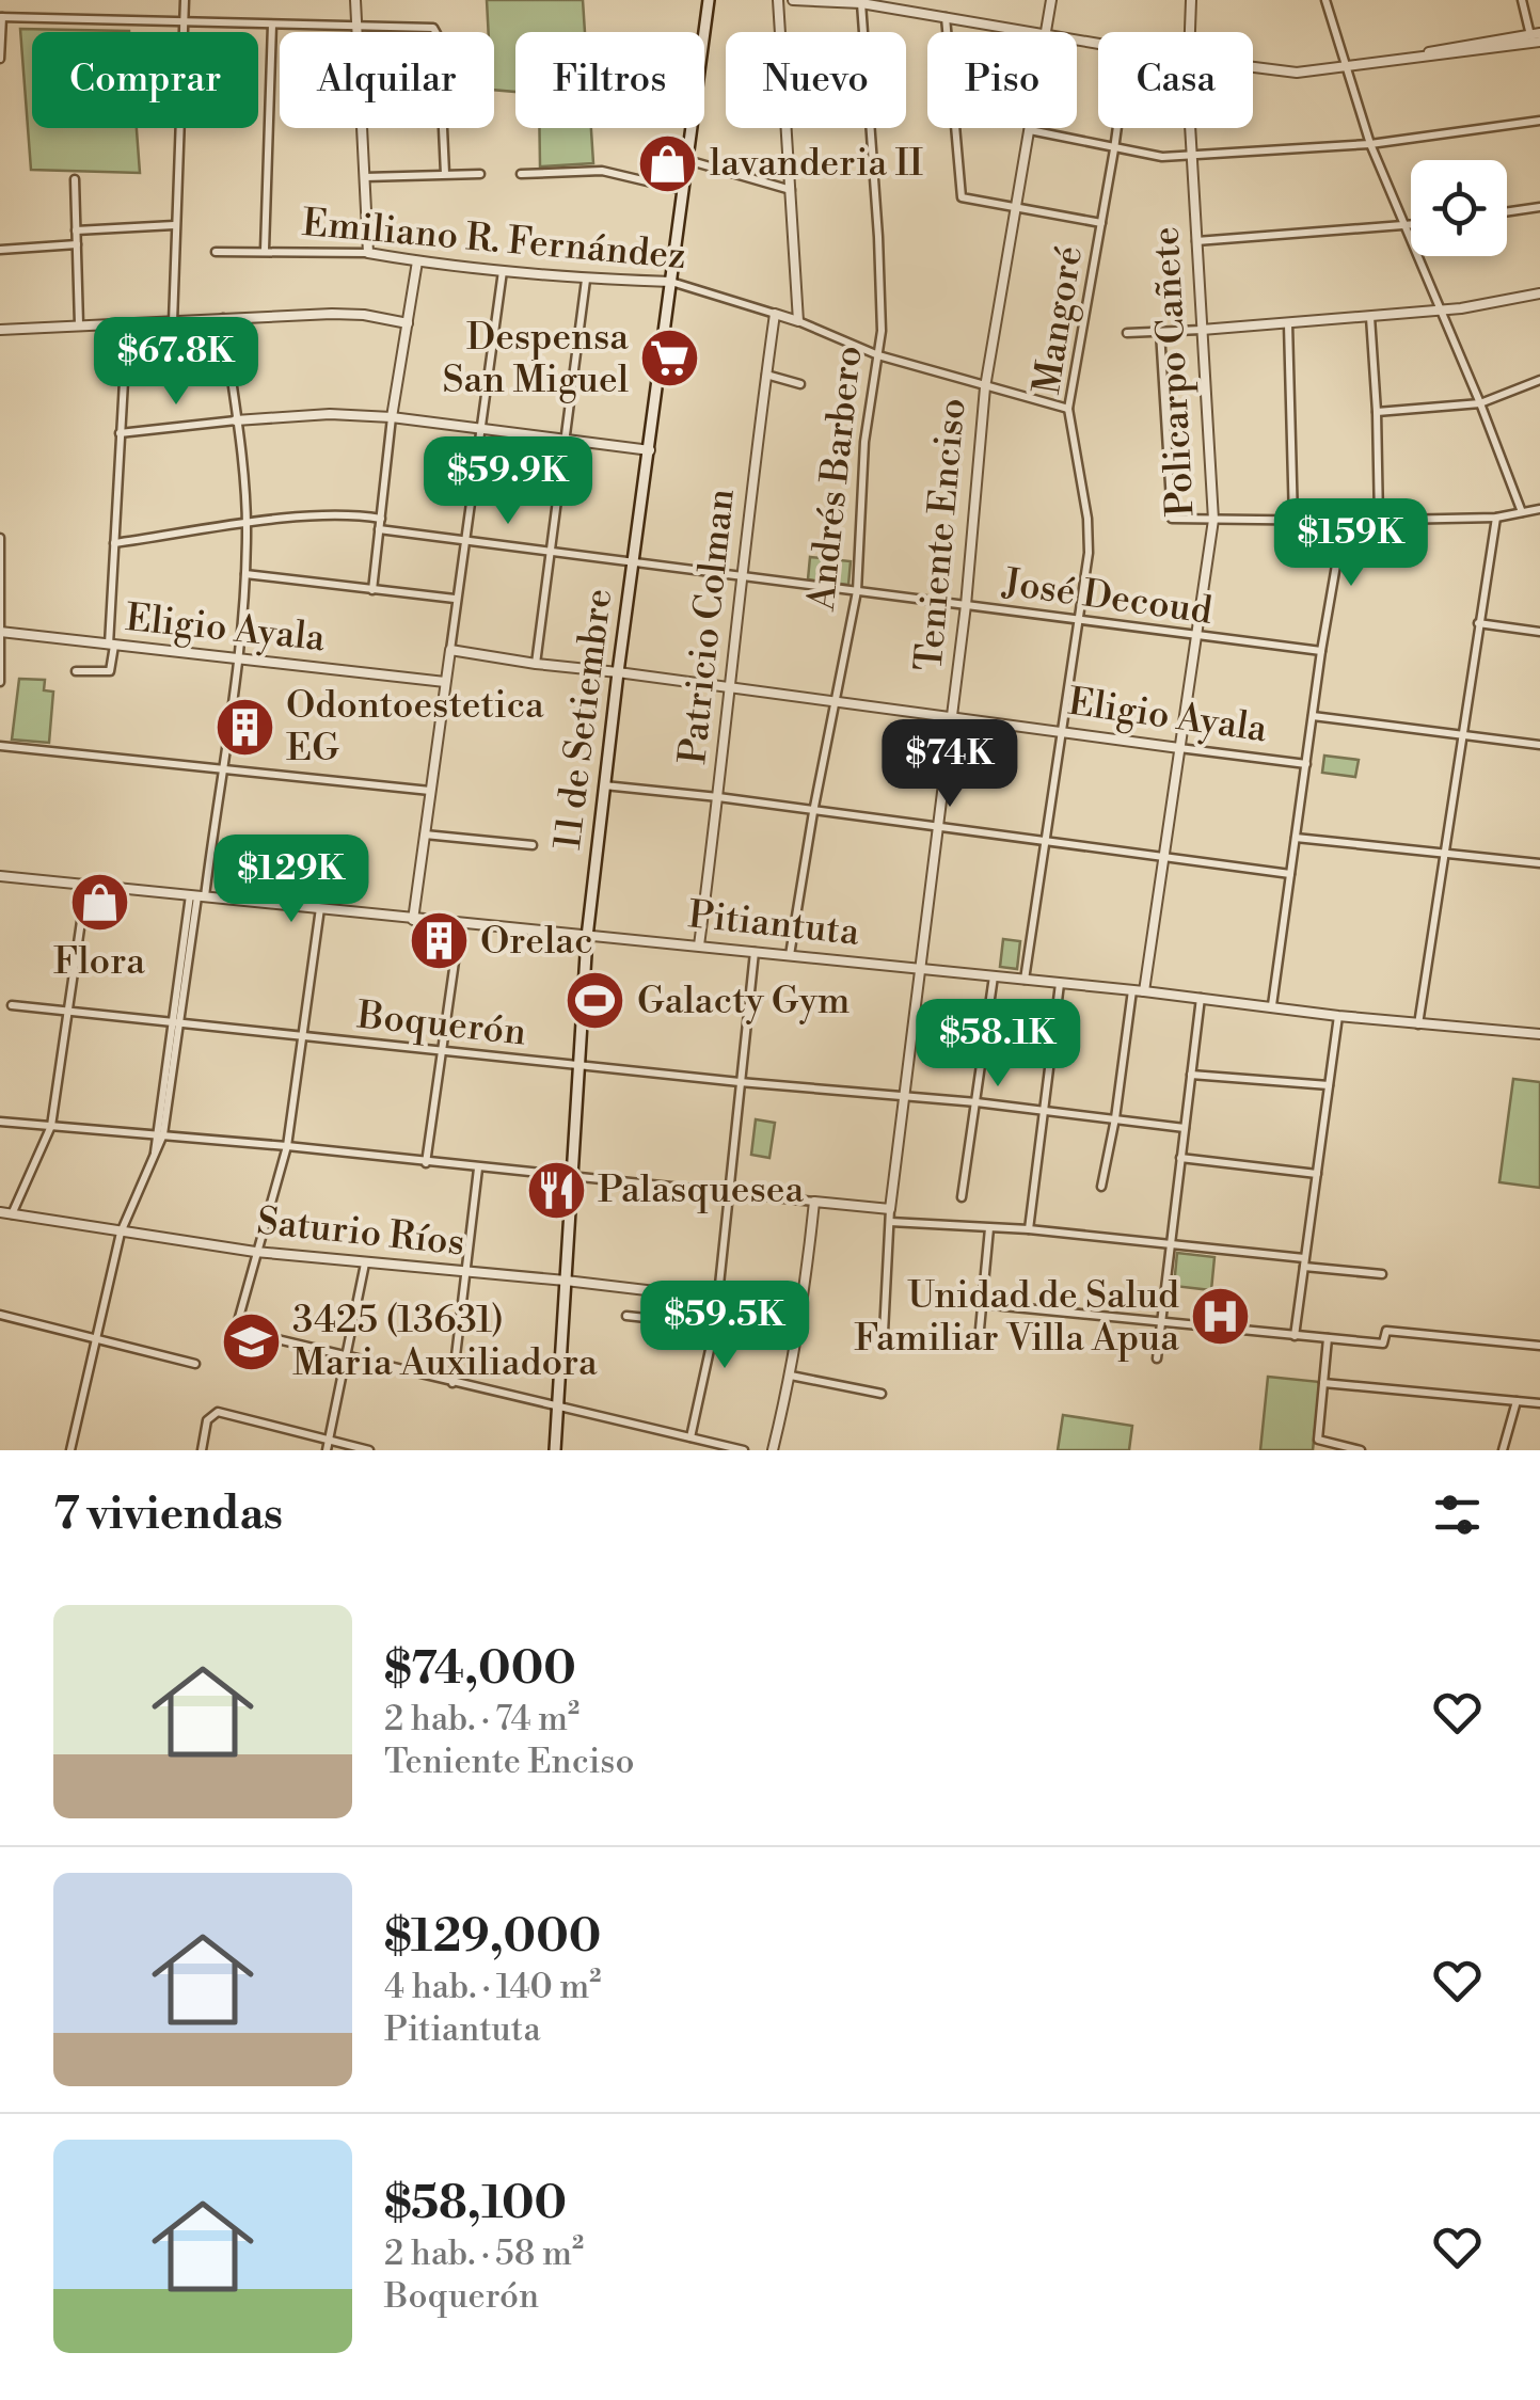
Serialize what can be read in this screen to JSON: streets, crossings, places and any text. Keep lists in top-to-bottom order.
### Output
{
  "streets": {
    "main road": ["11 de Setiembre"],
    "street": [
      "Emiliano R. Fernández",
      "Mangoré",
      "Policarpo Cañete",
      "Andrés Barbero",
      "Teniente Enciso",
      "José Decoud",
      "Patricio Colman",
      "Eligio Ayala",
      "Pitiantuta",
      "Boquerón",
      "Saturio Ríos"
    ]
  },
  "crossings": [
    ["Emiliano R. Fernández", "Mangoré"],
    ["Emiliano R. Fernández", "Andrés Barbero"],
    ["Emiliano R. Fernández", "Teniente Enciso"],
    ["Emiliano R. Fernández", "Patricio Colman"],
    ["Emiliano R. Fernández", "11 de Setiembre"],
    ["Mangoré", "José Decoud"],
    ["Mangoré", "Eligio Ayala"],
    ["Mangoré", "Pitiantuta"],
    ["Policarpo Cañete", "José Decoud"],
    ["Policarpo Cañete", "Eligio Ayala"],
    ["Policarpo Cañete", "Pitiantuta"],
    ["Andrés Barbero", "José Decoud"],
    ["Andrés Barbero", "Eligio Ayala"],
    ["Andrés Barbero", "Pitiantuta"],
    ["Teniente Enciso", "José Decoud"],
    ["Teniente Enciso", "Eligio Ayala"],
    ["Teniente Enciso", "Pitiantuta"],
    ["Teniente Enciso", "Boquerón"],
    ["José Decoud", "Patricio Colman"],
    ["José Decoud", "11 de Setiembre"],
    ["Patricio Colman", "Eligio Ayala"],
    ["Patricio Colman", "Pitiantuta"],
    ["Eligio Ayala", "11 de Setiembre"],
    ["11 de Setiembre", "Pitiantuta"],
    ["11 de Setiembre", "Boquerón"],
    ["11 de Setiembre", "Saturio Ríos"]
  ],
  "places": {
    "shop": ["lavanderia II", "Flora"],
    "supermarket": ["Despensa San Miguel"],
    "building": ["Odontoestetica EG", "Orelac"],
    "sports": ["Galacty Gym"],
    "restaurant": ["Palasquesea"],
    "hospital": ["Unidad de Salud Familiar Villa Apua"],
    "school or university": ["3425 (13631) Maria Auxiliadora"]
  },
  "page": {
    "chip": [
      "Comprar",
      "Alquilar",
      "Filtros",
      "Nuevo",
      "Piso",
      "Casa"
    ],
    "price": [
      "$67.8K",
      "$59.9K",
      "$159K",
      "$74K",
      "$129K",
      "$58.1K",
      "$59.5K"
    ],
    "heading": "7 viviendas",
    "list": [
      {
        "name": "$74,000",
        "note": "2 hab. · 74 m² · Teniente Enciso"
      },
      {
        "name": "$129,000",
        "note": "4 hab. · 140 m² · Pitiantuta"
      },
      {
        "name": "$58,100",
        "note": "2 hab. · 58 m² · Boquerón"
      }
    ]
  }
}
